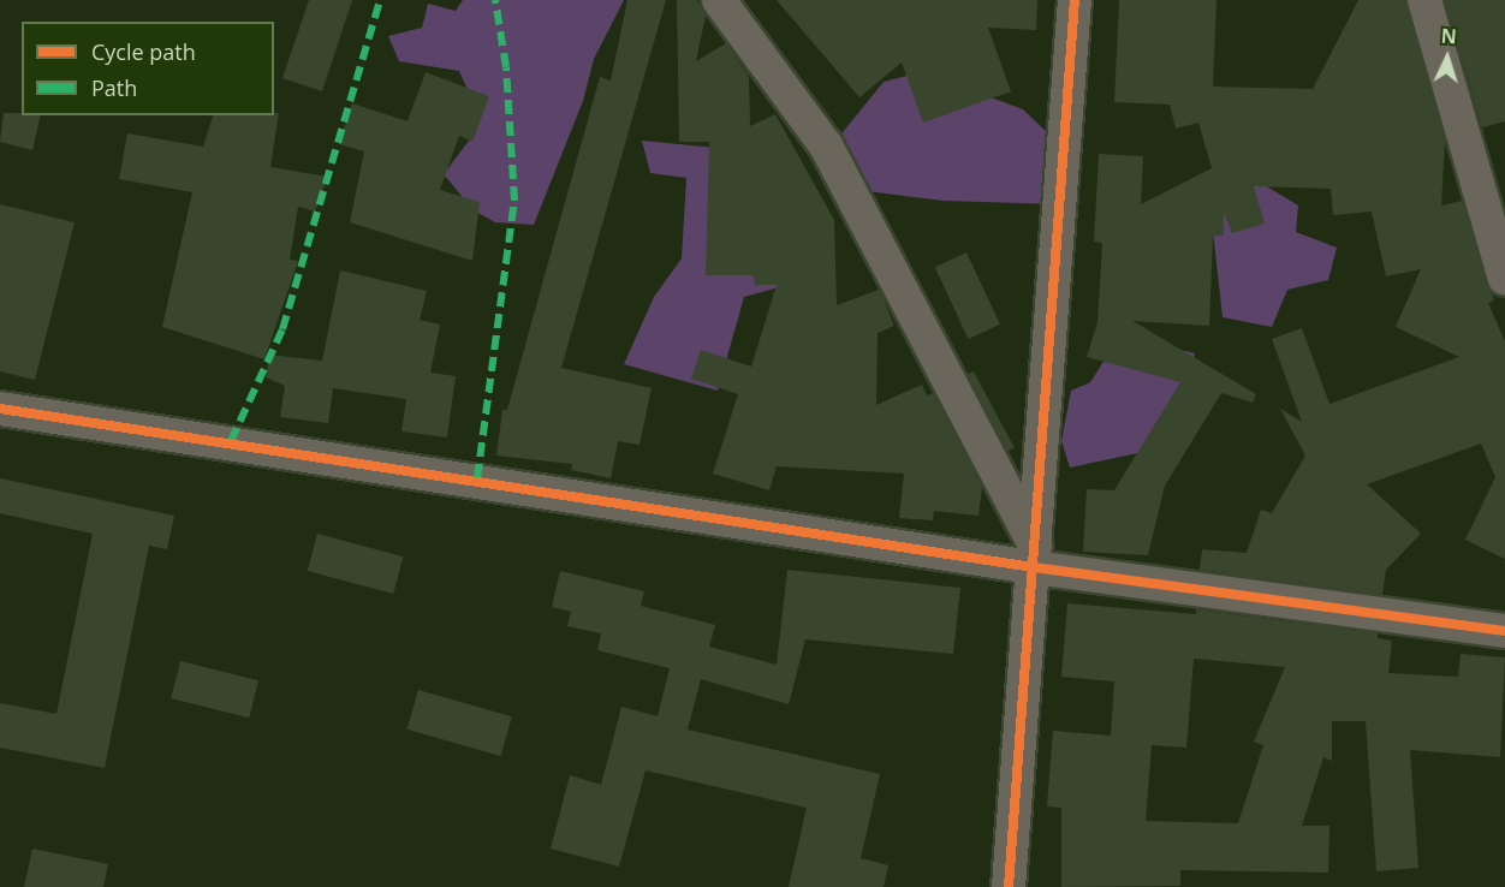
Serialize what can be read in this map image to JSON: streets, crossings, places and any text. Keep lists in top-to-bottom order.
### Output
{
  "legend": ["Cycle path", "Path"],
  "north": "top"
}
